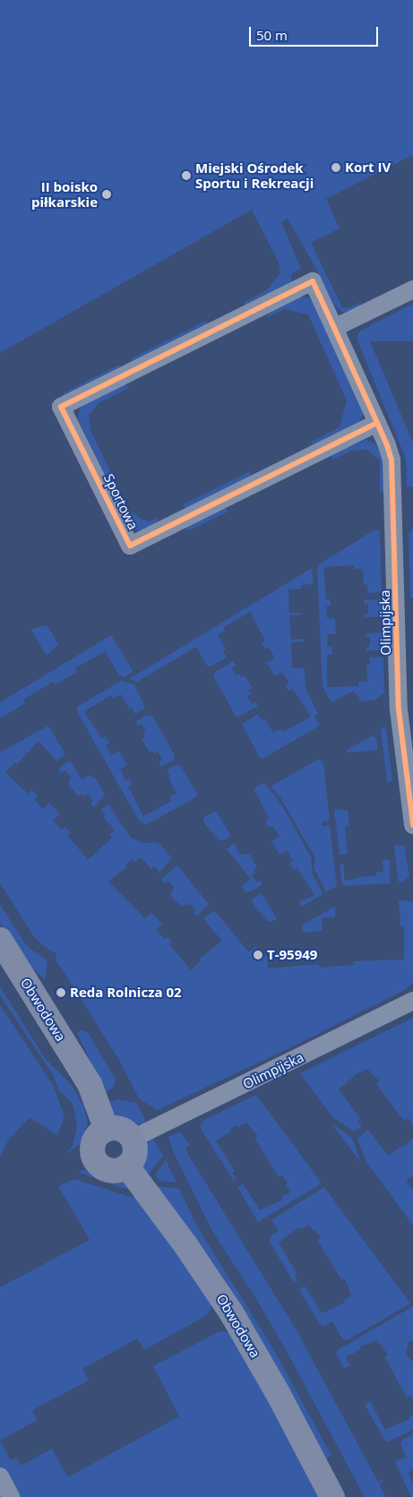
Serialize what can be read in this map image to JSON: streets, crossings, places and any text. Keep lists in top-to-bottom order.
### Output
{
  "streets": {
    "main road": ["Obwodowa"],
    "street": ["Sportowa", "Olimpijska"]
  },
  "crossings": [
    ["Sportowa", "Olimpijska"],
    ["Olimpijska", "Obwodowa"]
  ],
  "places": [
    "Kort IV",
    "Miejski Ośrodek Sportu i Rekreacji",
    "II boisko piłkarskie",
    "T-95949",
    "Reda Rolnicza 02"
  ],
  "scale_bar": "50 m"
}
